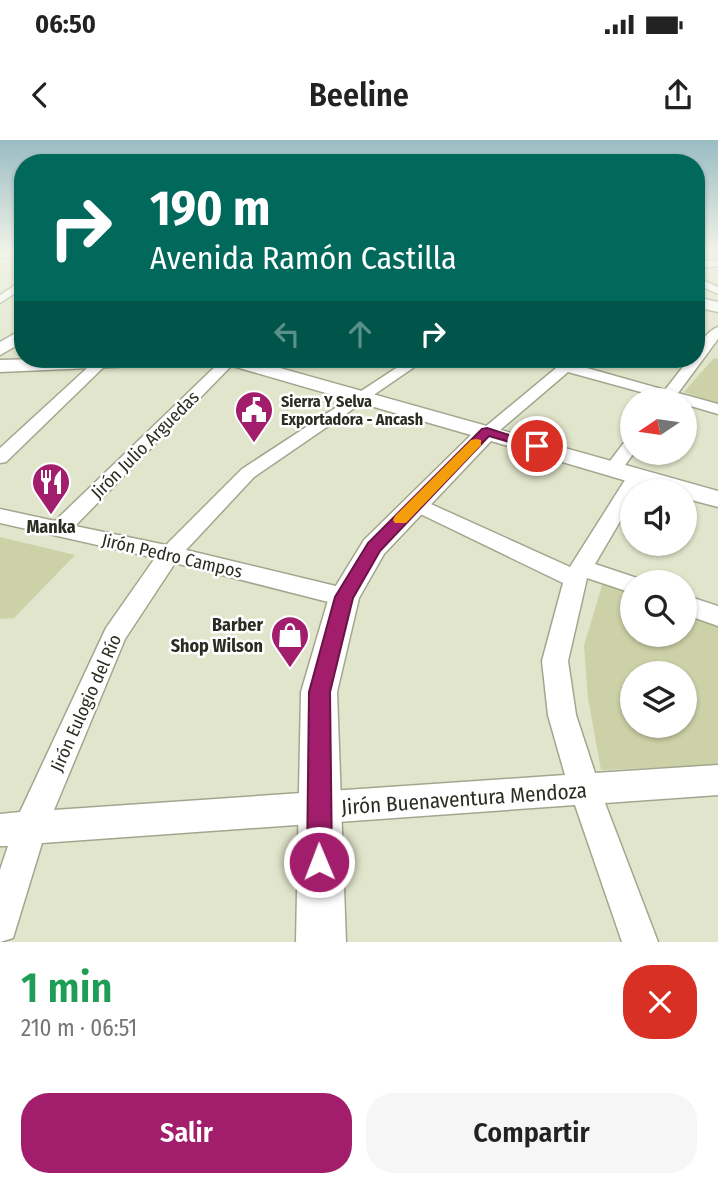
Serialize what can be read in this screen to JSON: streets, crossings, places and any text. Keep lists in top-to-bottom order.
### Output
{
  "streets": {
    "street": [
      "Jirón Julio Arguedas",
      "Jirón Pedro Campos",
      "Jirón Eulogio del Río",
      "Jirón Buenaventura Mendoza"
    ]
  },
  "crossings": [
    ["Jirón Julio Arguedas", "Jirón Pedro Campos"],
    ["Jirón Pedro Campos", "Jirón Eulogio del Río"],
    ["Jirón Eulogio del Río", "Jirón Buenaventura Mendoza"]
  ],
  "places": {
    "public building": ["Sierra Y Selva Exportadora - Ancash"],
    "restaurant": ["Manka"],
    "shop": ["Barber Shop Wilson"]
  },
  "north": "left",
  "page": {
    "status": "06:50",
    "header": "Beeline",
    "turn": ["190 m", "Avenida Ramón Castilla"],
    "heading": ["1 min", "210 m · 06:51"],
    "buttons": ["Salir", "Compartir"]
  }
}
